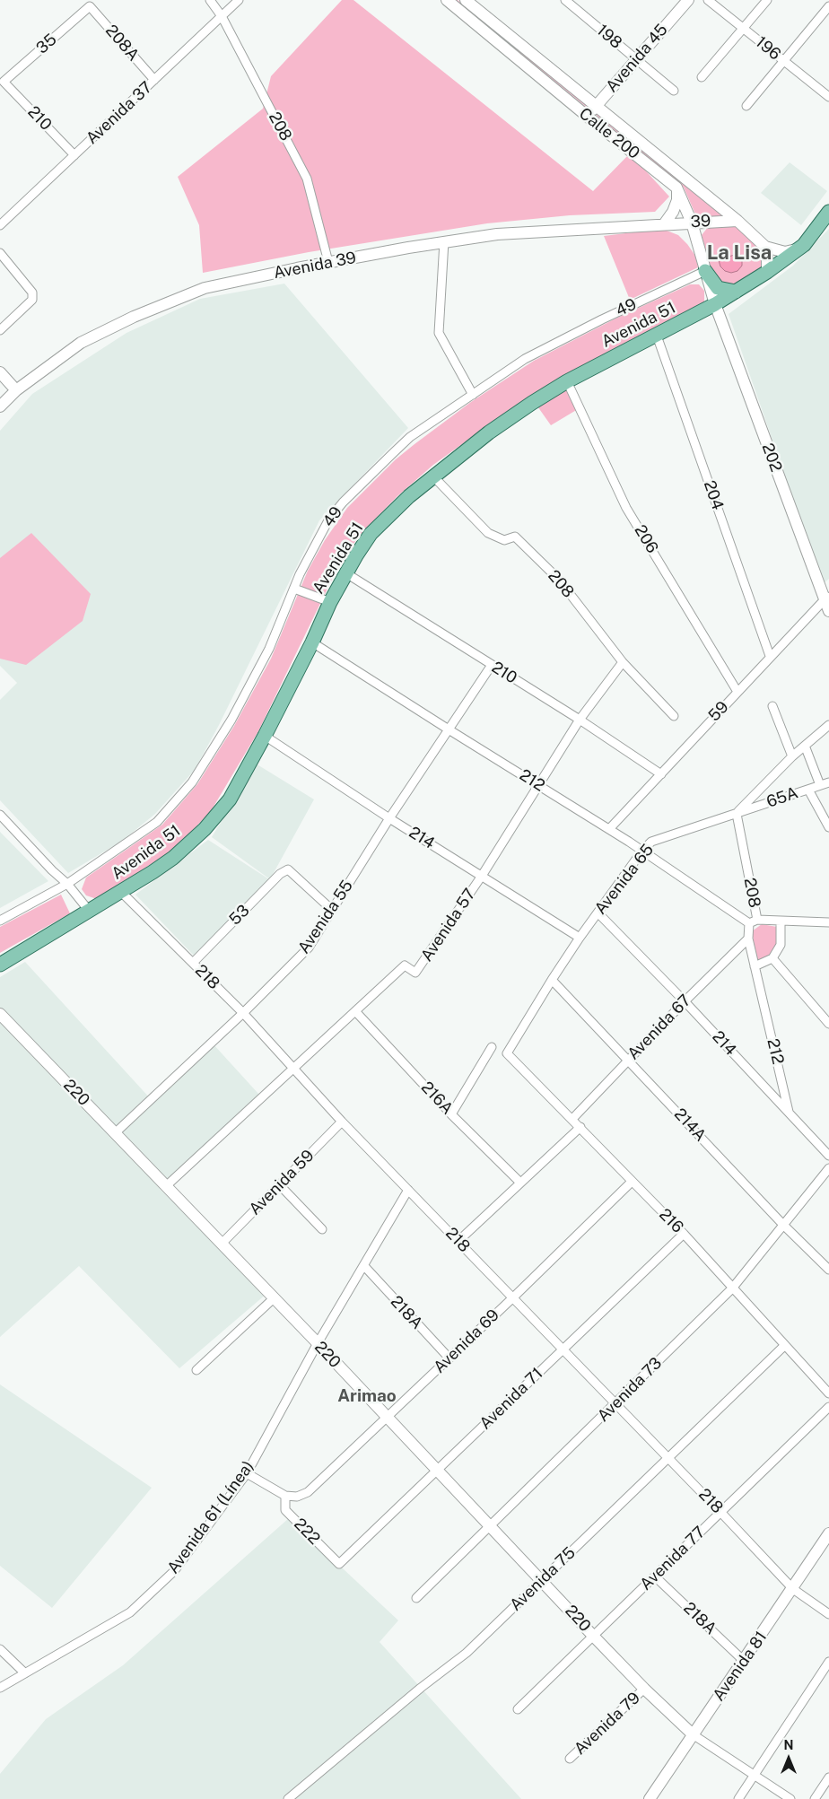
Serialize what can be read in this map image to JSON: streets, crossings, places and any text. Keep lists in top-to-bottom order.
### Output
{
  "streets": {
    "main road": ["Avenida 51"],
    "street": [
      "198",
      "208A",
      "35",
      "196",
      "Avenida 45",
      "Avenida 37",
      "210",
      "208",
      "Calle 200",
      "39",
      "Avenida 39",
      "49",
      "202",
      "204",
      "206",
      "59",
      "212",
      "65A",
      "214",
      "Avenida 65",
      "53",
      "Avenida 55",
      "Avenida 57",
      "218",
      "Avenida 67",
      "220",
      "216A",
      "214A",
      "Avenida 59",
      "216",
      "218A",
      "Avenida 69",
      "Avenida 73",
      "Avenida 71",
      "Avenida 61 (Línea)",
      "222",
      "Avenida 77",
      "Avenida 75",
      "Avenida 81",
      "Avenida 79"
    ]
  },
  "crossings": [
    ["198", "Avenida 45"],
    ["208A", "35"],
    ["208A", "Avenida 37"],
    ["35", "210"],
    ["Avenida 45", "Calle 200"],
    ["Avenida 37", "210"],
    ["Avenida 37", "208"],
    ["210", "Avenida 51"],
    ["210", "59"],
    ["210", "Avenida 55"],
    ["210", "Avenida 57"],
    ["208", "Avenida 39"],
    ["208", "Avenida 51"],
    ["208", "65A"],
    ["208", "Avenida 65"],
    ["208", "Avenida 57"],
    ["Calle 200", "39"],
    ["Calle 200", "49"],
    ["Calle 200", "Avenida 51"],
    ["Calle 200", "202"],
    ["39", "Avenida 39"],
    ["39", "49"],
    ["39", "Avenida 51"],
    ["49", "Avenida 51"],
    ["Avenida 51", "202"],
    ["Avenida 51", "204"],
    ["Avenida 51", "206"],
    ["Avenida 51", "212"],
    ["Avenida 51", "214"],
    ["Avenida 51", "218"],
    ["202", "59"],
    ["204", "59"],
    ["206", "59"],
    ["59", "212"],
    ["212", "214"],
    ["212", "Avenida 65"],
    ["212", "Avenida 55"],
    ["212", "Avenida 57"],
    ["212", "Avenida 67"],
    ["65A", "Avenida 65"],
    ["214", "Avenida 65"],
    ["214", "Avenida 55"],
    ["214", "Avenida 57"],
    ["214", "Avenida 67"],
    ["Avenida 65", "214A"],
    ["Avenida 65", "216"],
    ["53", "Avenida 55"],
    ["53", "218"],
    ["Avenida 55", "218"],
    ["Avenida 55", "220"],
    ["Avenida 57", "218"],
    ["Avenida 57", "220"],
    ["Avenida 57", "216A"],
    ["218", "Avenida 59"],
    ["218", "Avenida 69"],
    ["218", "Avenida 73"],
    ["218", "Avenida 71"],
    ["218", "Avenida 61 (Línea)"],
    ["218", "Avenida 77"],
    ["218", "Avenida 75"],
    ["218", "Avenida 81"],
    ["Avenida 67", "214A"],
    ["Avenida 67", "216"],
    ["220", "Avenida 59"],
    ["220", "Avenida 69"],
    ["220", "Avenida 73"],
    ["220", "Avenida 71"],
    ["220", "Avenida 61 (Línea)"],
    ["220", "Avenida 77"],
    ["220", "Avenida 75"],
    ["220", "Avenida 81"],
    ["220", "Avenida 79"],
    ["214A", "Avenida 73"],
    ["216", "Avenida 69"],
    ["216", "Avenida 73"],
    ["216", "Avenida 71"],
    ["216", "Avenida 75"],
    ["218A", "Avenida 69"],
    ["218A", "Avenida 61 (Línea)"],
    ["218A", "Avenida 77"],
    ["218A", "Avenida 81"],
    ["Avenida 69", "222"],
    ["Avenida 71", "222"],
    ["Avenida 61 (Línea)", "222"]
  ],
  "districts": ["La Lisa", "Arimao"],
  "north": "top"
}
